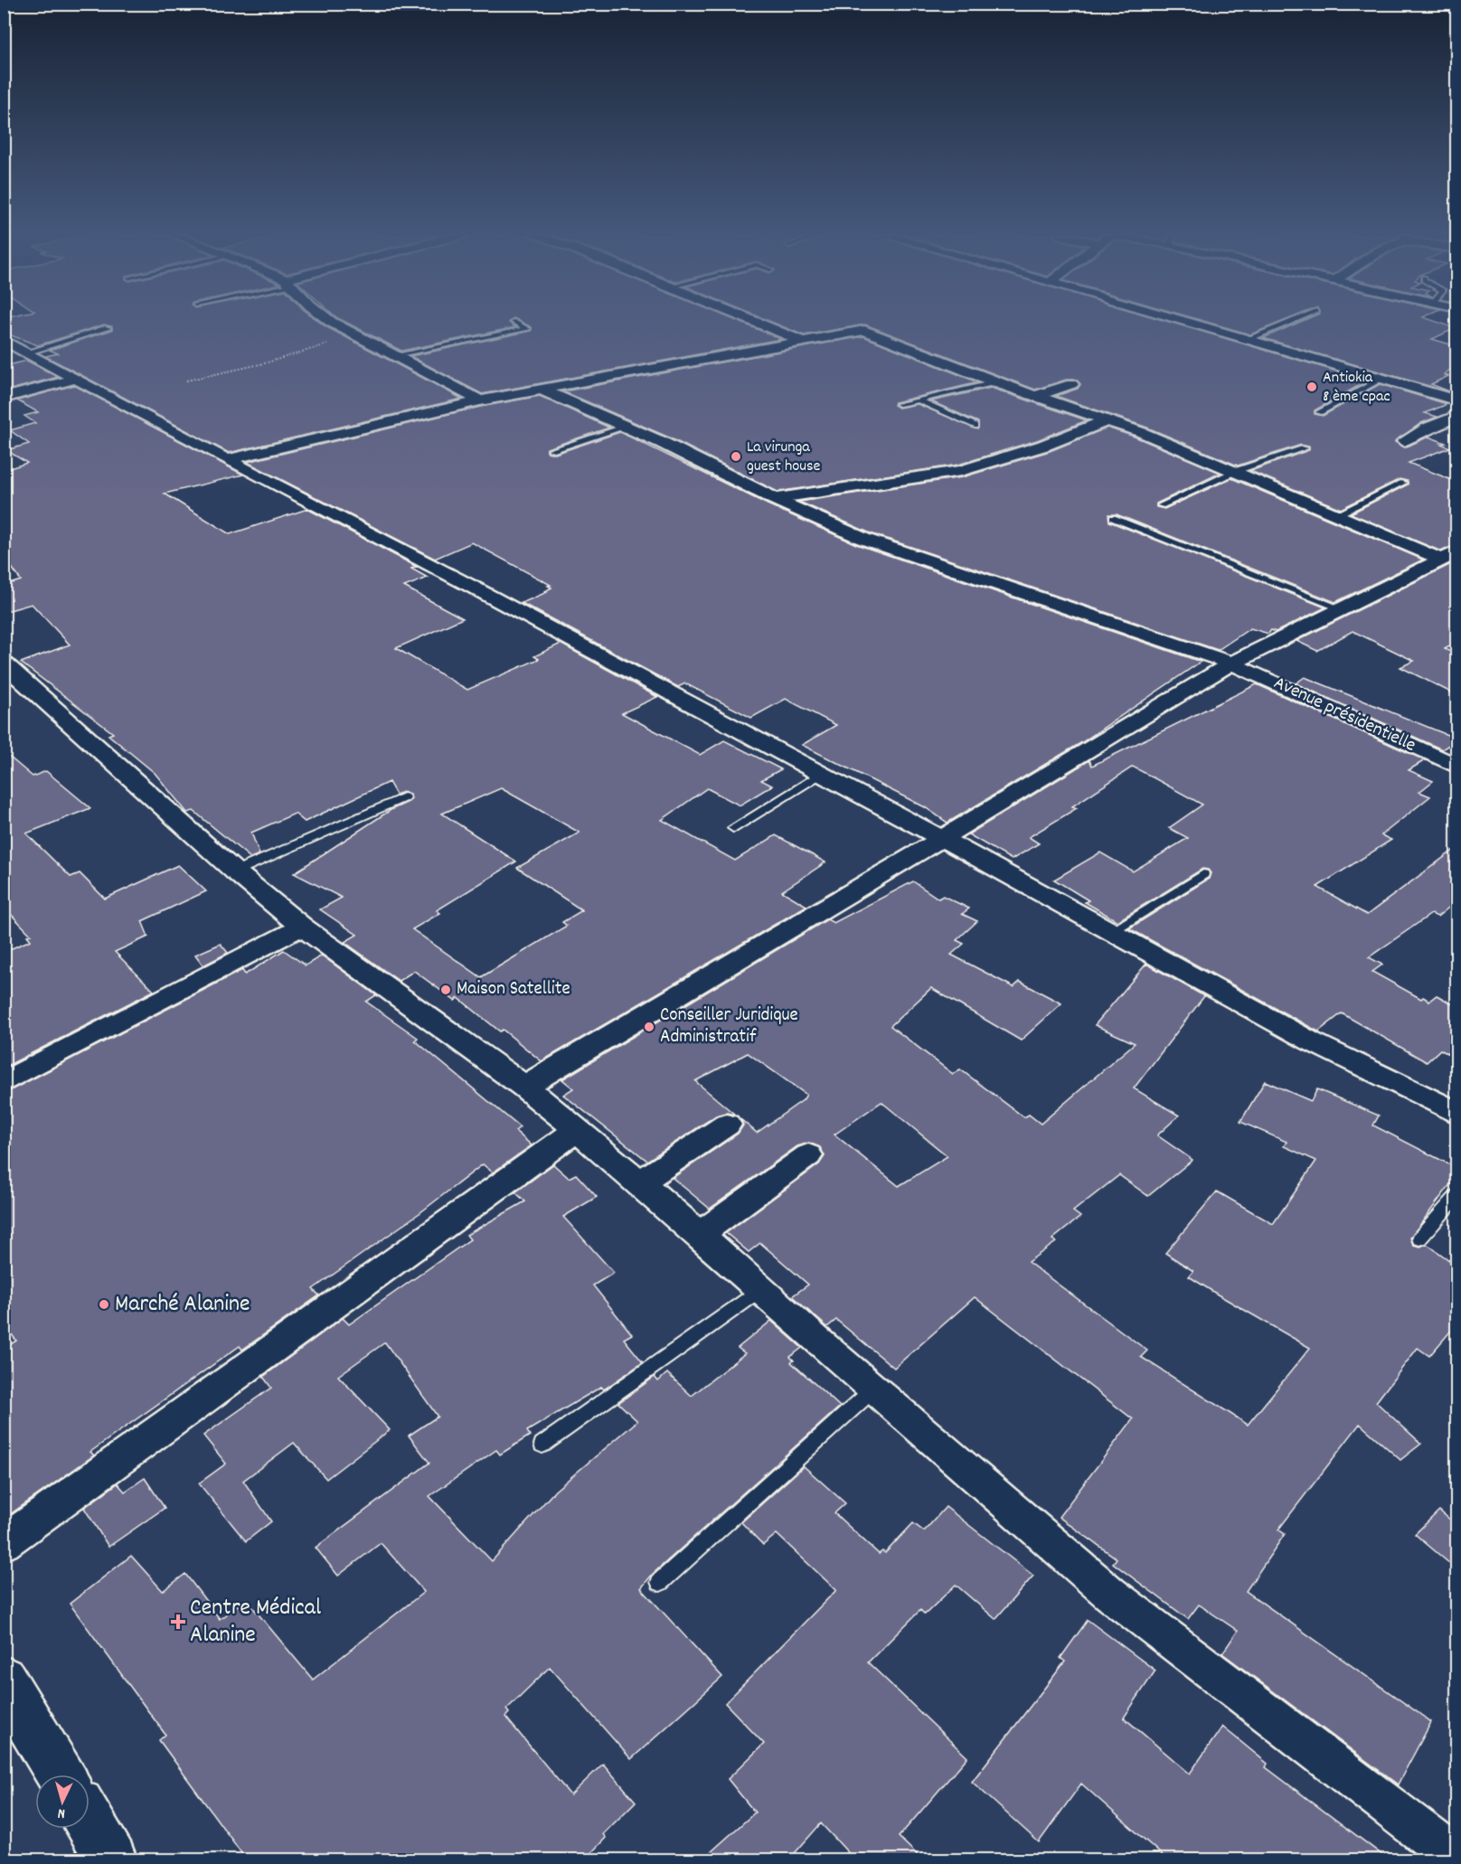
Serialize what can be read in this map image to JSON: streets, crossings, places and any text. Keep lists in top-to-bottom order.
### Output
{
  "streets": {
    "street": ["Avenue présidentielle"]
  },
  "places": {
    "other": [
      "Antiokia 8 ème cpac",
      "La virunga guest house",
      "Maison Satellite",
      "Conseiller Juridique Administratif",
      "Marché Alanine"
    ],
    "health": ["Centre Médical Alanine"]
  },
  "north": "bottom"
}
